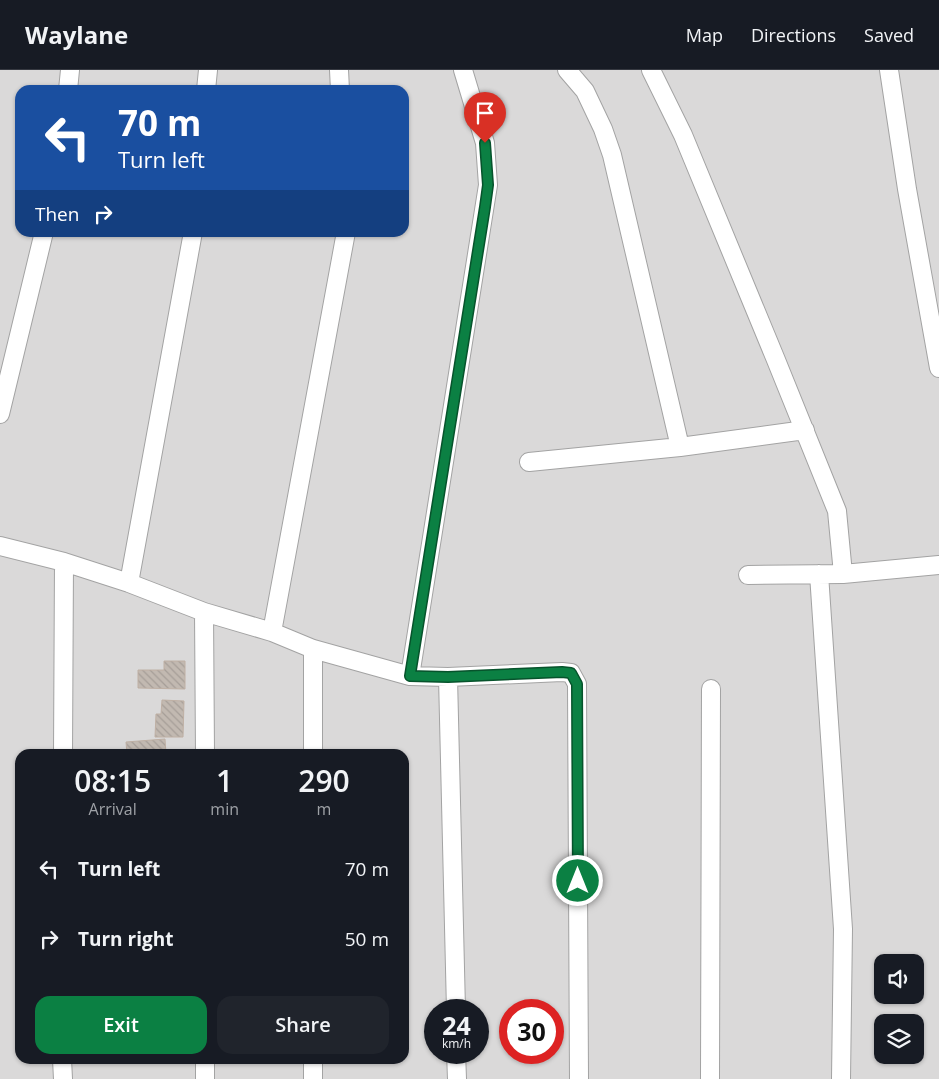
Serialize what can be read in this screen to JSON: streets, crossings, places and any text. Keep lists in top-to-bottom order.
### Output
{
  "page": {
    "header": "Waylane",
    "nav": ["Map", "Directions", "Saved"],
    "turn": ["70 m", "Turn left"],
    "then": "Then",
    "eta": [
      "08:15",
      "Arrival",
      "1",
      "min",
      "290",
      "m"
    ],
    "list": [
      {
        "name": "Turn left",
        "value": "70 m"
      },
      {
        "name": "Turn right",
        "value": "50 m"
      }
    ],
    "buttons": ["Exit", "Share"],
    "speed": "24 km/h",
    "limit": "30"
  }
}
